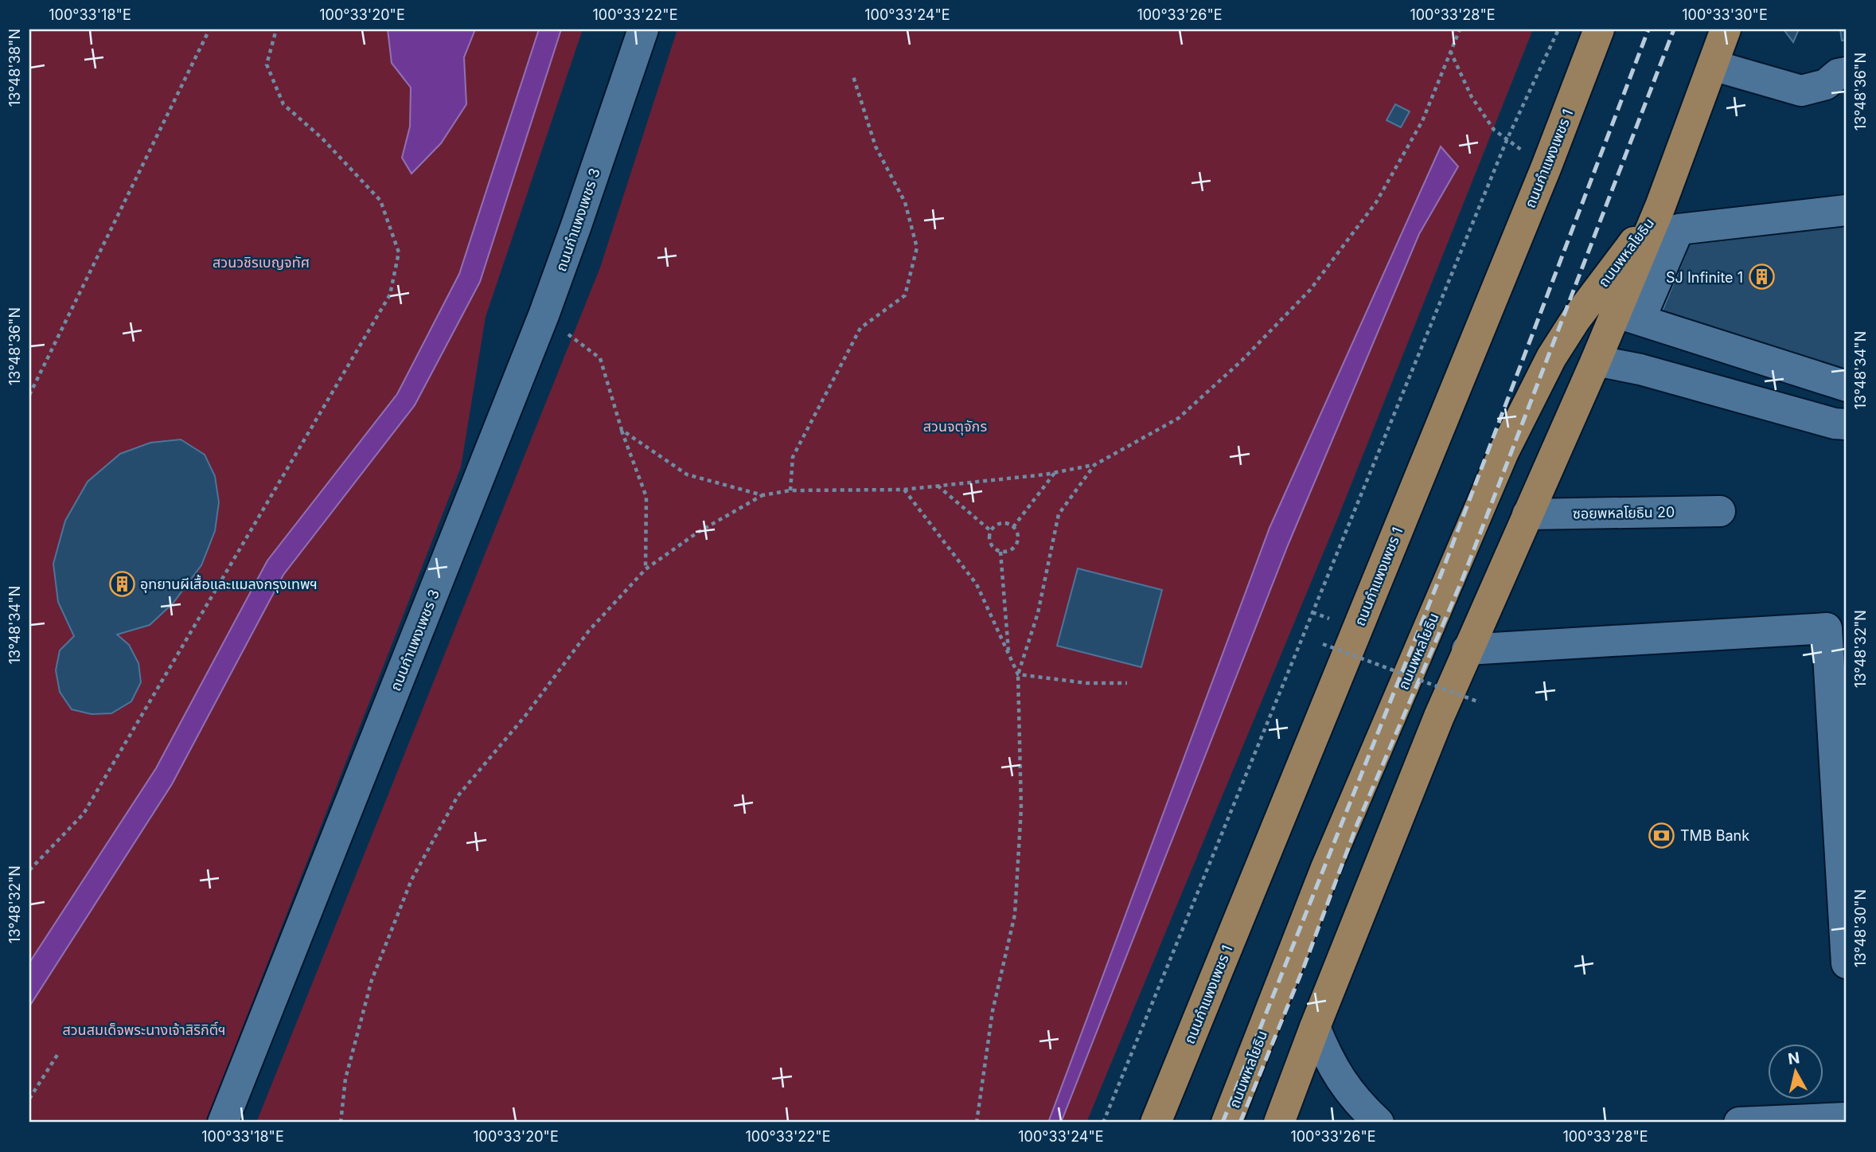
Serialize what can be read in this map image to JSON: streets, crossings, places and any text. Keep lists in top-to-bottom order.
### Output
{
  "streets": {
    "main road": ["ถนนกำแพงเพชร 1", "ถนนพหลโยธิน"],
    "street": ["ถนนกำแพงเพชร 3", "ซอยพหลโยธิน 20"]
  },
  "crossings": [
    ["ถนนพหลโยธิน", "ซอยพหลโยธิน 20"]
  ],
  "parks": ["สวนวชิรเบญจทัศ", "สวนจตุจักร", "สวนสมเด็จพระนางเจ้าสิริกิติ์ฯ"],
  "places": {
    "building": ["SJ Infinite 1", "อุทยานผีเสื้อและแมลงกรุงเทพฯ"],
    "bank": ["TMB Bank"]
  },
  "north": "top",
  "coordinates": [
    "100°33'18\"E",
    "100°33'20\"E",
    "100°33'22\"E",
    "100°33'24\"E",
    "100°33'26\"E",
    "100°33'28\"E",
    "100°33'30\"E",
    "13°48'38\"N",
    "13°48'36\"N",
    "13°48'34\"N",
    "13°48'32\"N",
    "13°48'30\"N"
  ]
}
